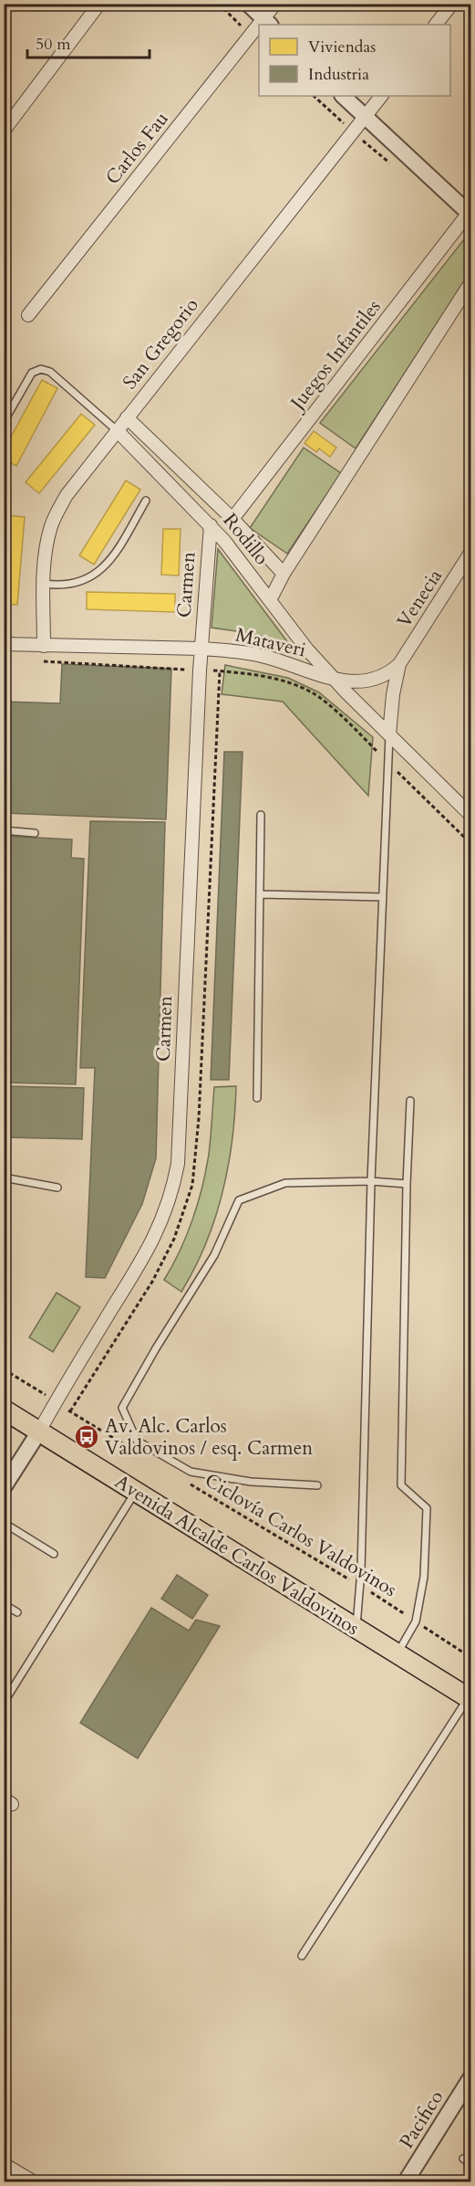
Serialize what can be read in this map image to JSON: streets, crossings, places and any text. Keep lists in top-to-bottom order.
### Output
{
  "streets": {
    "main road": ["Avenida Alcalde Carlos Valdovinos"],
    "street": [
      "Carlos Fau",
      "San Gregorio",
      "Juegos Infantiles",
      "Rodillo",
      "Carmen",
      "Venecia",
      "Mataveri",
      "Pacifico"
    ],
    "path": ["Ciclovía Carlos Valdovinos"]
  },
  "crossings": [
    ["San Gregorio", "Rodillo"],
    ["San Gregorio", "Mataveri"],
    ["Juegos Infantiles", "Rodillo"],
    ["Rodillo", "Carmen"],
    ["Rodillo", "Venecia"],
    ["Rodillo", "Mataveri"],
    ["Carmen", "Mataveri"],
    ["Carmen", "Avenida Alcalde Carlos Valdovinos"],
    ["Venecia", "Mataveri"]
  ],
  "places": {
    "bus stop": ["Av. Alc. Carlos Valdovinos / esq. Carmen"]
  },
  "legend": ["Viviendas", "Industria"],
  "scale_bar": "50 m"
}
